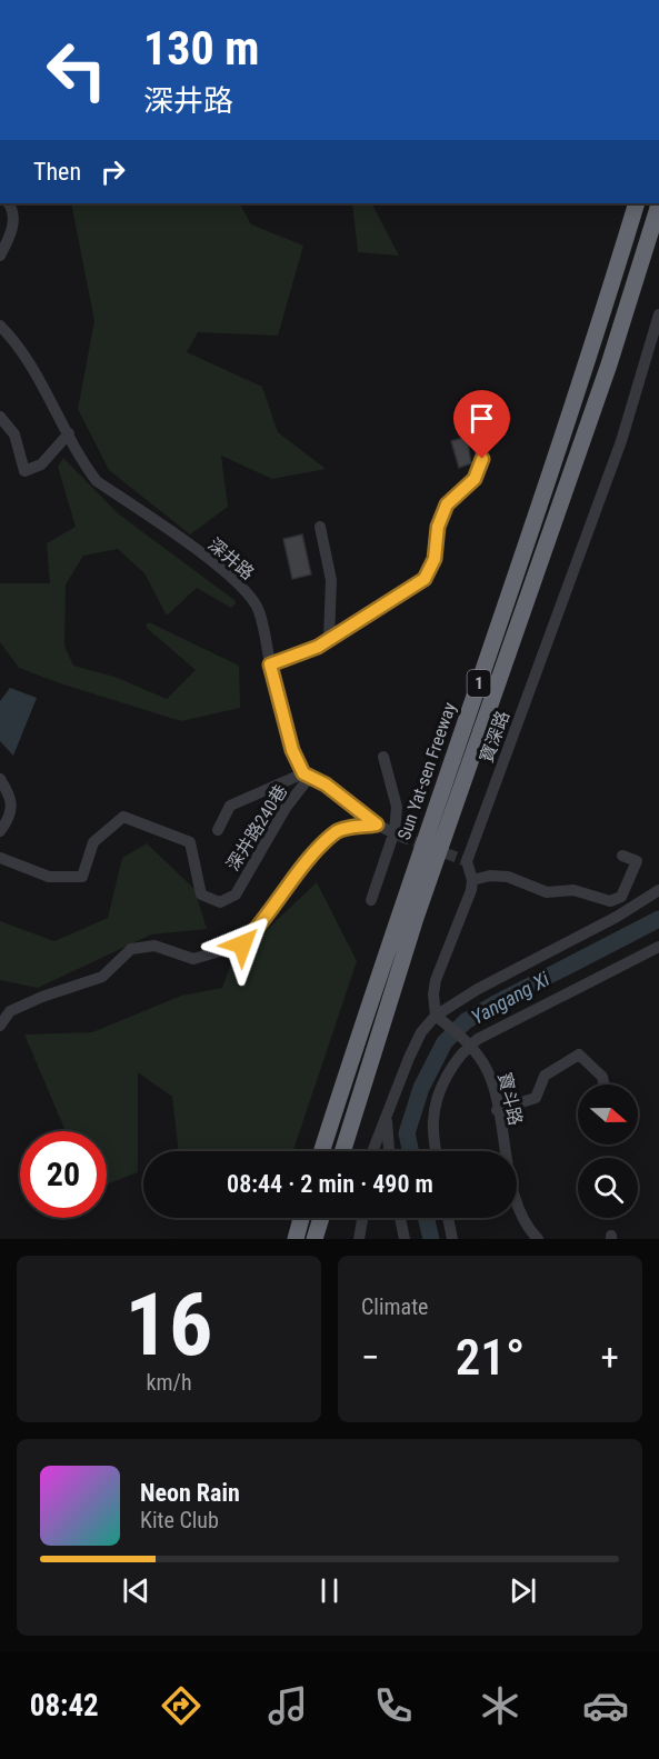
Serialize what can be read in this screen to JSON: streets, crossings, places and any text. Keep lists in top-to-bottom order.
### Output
{
  "streets": {
    "highway": ["1", "Sun Yat-sen Freeway"],
    "street": [
      "深井路",
      "寶深路",
      "深井路240巷",
      "寶斗路"
    ]
  },
  "crossings": [
    ["深井路", "深井路240巷"]
  ],
  "water": ["Yangang Xi"],
  "north": "right",
  "page": {
    "turn": ["130 m", "深井路"],
    "then": "Then",
    "limit": "20",
    "trip": "08:44 · 2 min · 490 m",
    "tile": [
      ["16", "km/h"],
      "Climate"
    ],
    "heat": ["−", "21°", "+"],
    "song": ["Neon Rain", "Kite Club"],
    "tabs": "08:42"
  }
}
